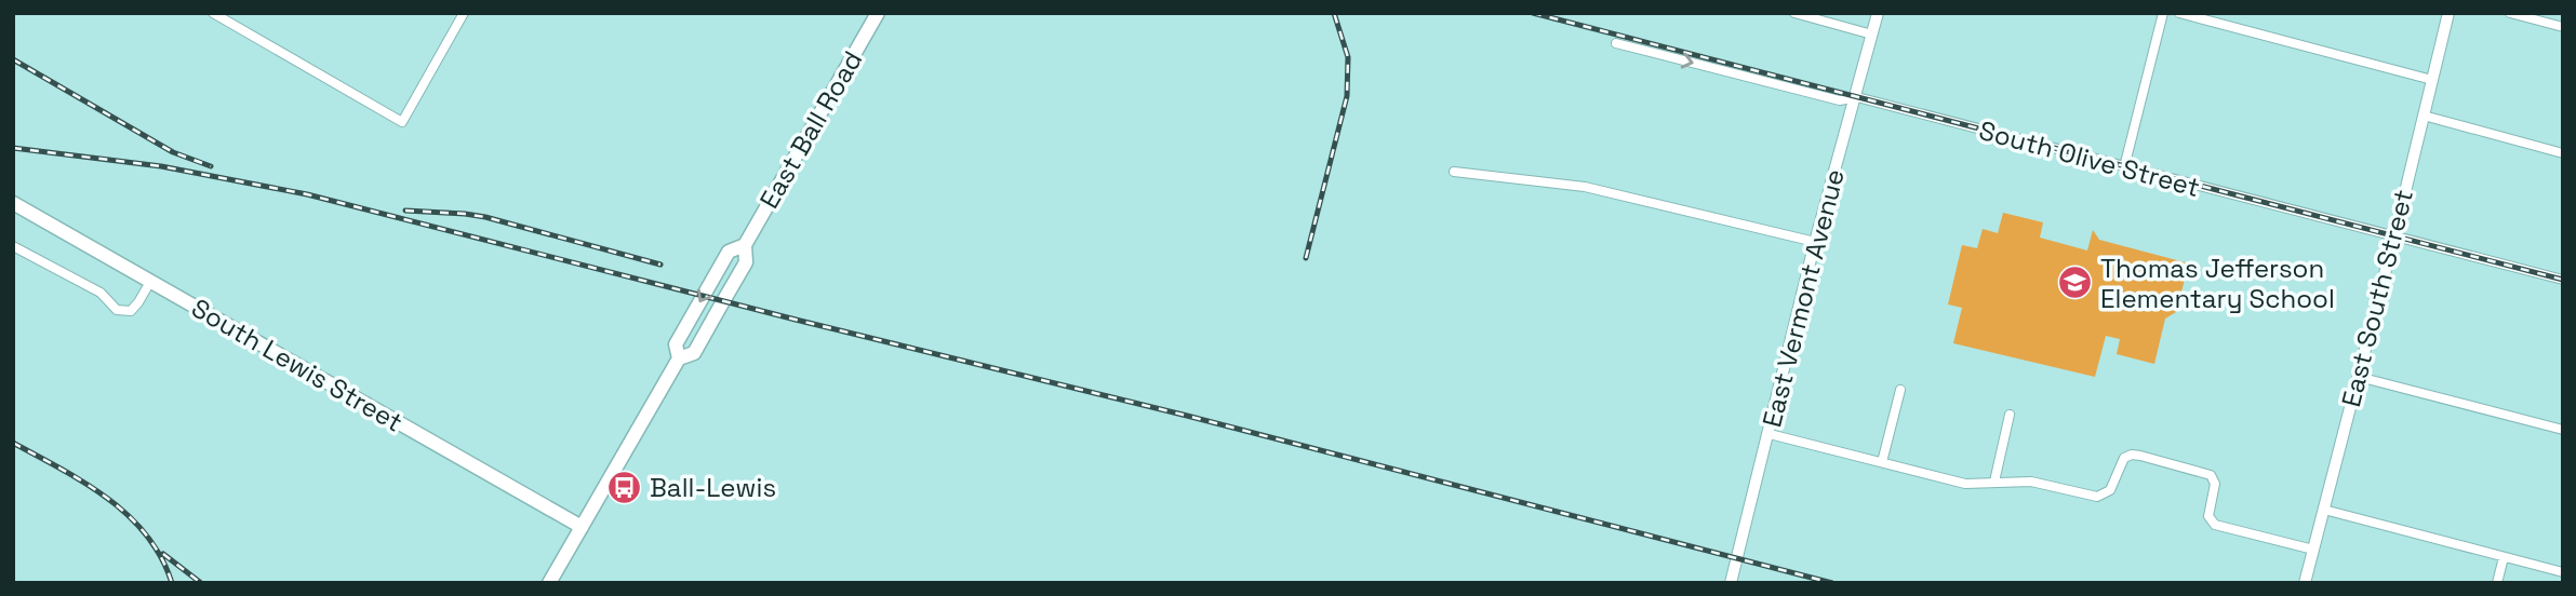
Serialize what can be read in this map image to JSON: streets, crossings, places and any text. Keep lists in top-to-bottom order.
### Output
{
  "streets": {
    "main road": ["East Ball Road", "South Lewis Street"],
    "street": ["South Olive Street", "East Vermont Avenue", "East South Street"]
  },
  "crossings": [
    ["East Ball Road", "South Lewis Street"],
    ["South Olive Street", "East Vermont Avenue"],
    ["South Olive Street", "East South Street"]
  ],
  "places": {
    "school or university": ["Thomas Jefferson Elementary School"],
    "bus stop": ["Ball-Lewis"]
  }
}
